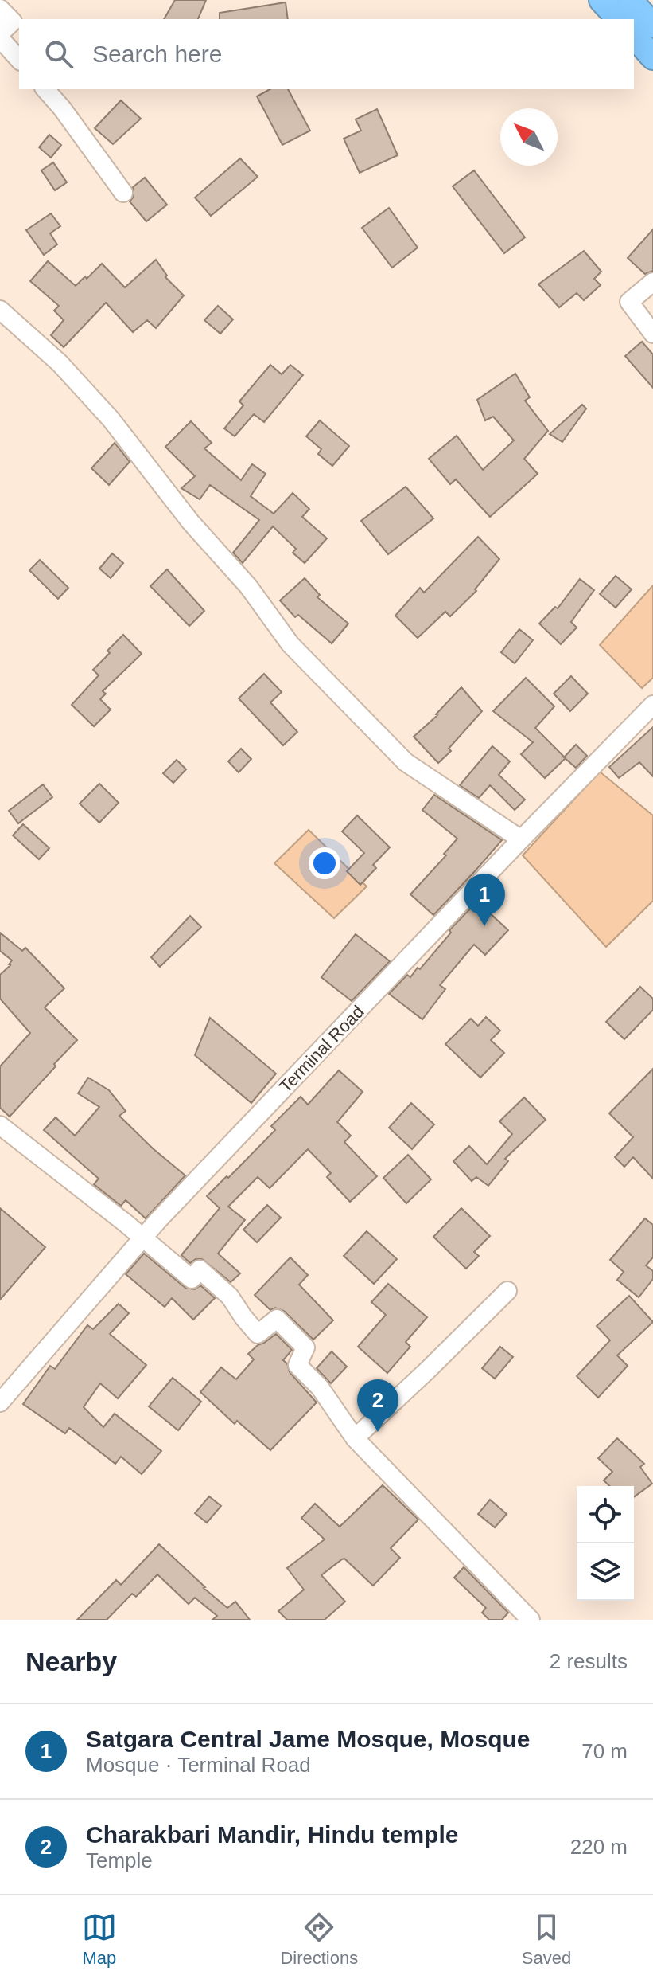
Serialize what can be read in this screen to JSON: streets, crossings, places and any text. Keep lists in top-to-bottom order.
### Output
{
  "streets": {
    "street": ["Terminal Road"]
  },
  "north": "top left",
  "page": {
    "search": "Search here",
    "pins": ["1", "2"],
    "heading": ["Nearby", "2 results"],
    "list": [
      {
        "mark": "1",
        "name": "Satgara Central Jame Mosque, Mosque",
        "note": "Mosque · Terminal Road",
        "value": "70 m"
      },
      {
        "mark": "2",
        "name": "Charakbari Mandir, Hindu temple",
        "note": "Temple",
        "value": "220 m"
      }
    ],
    "nav": ["Map", "Directions", "Saved"]
  }
}
